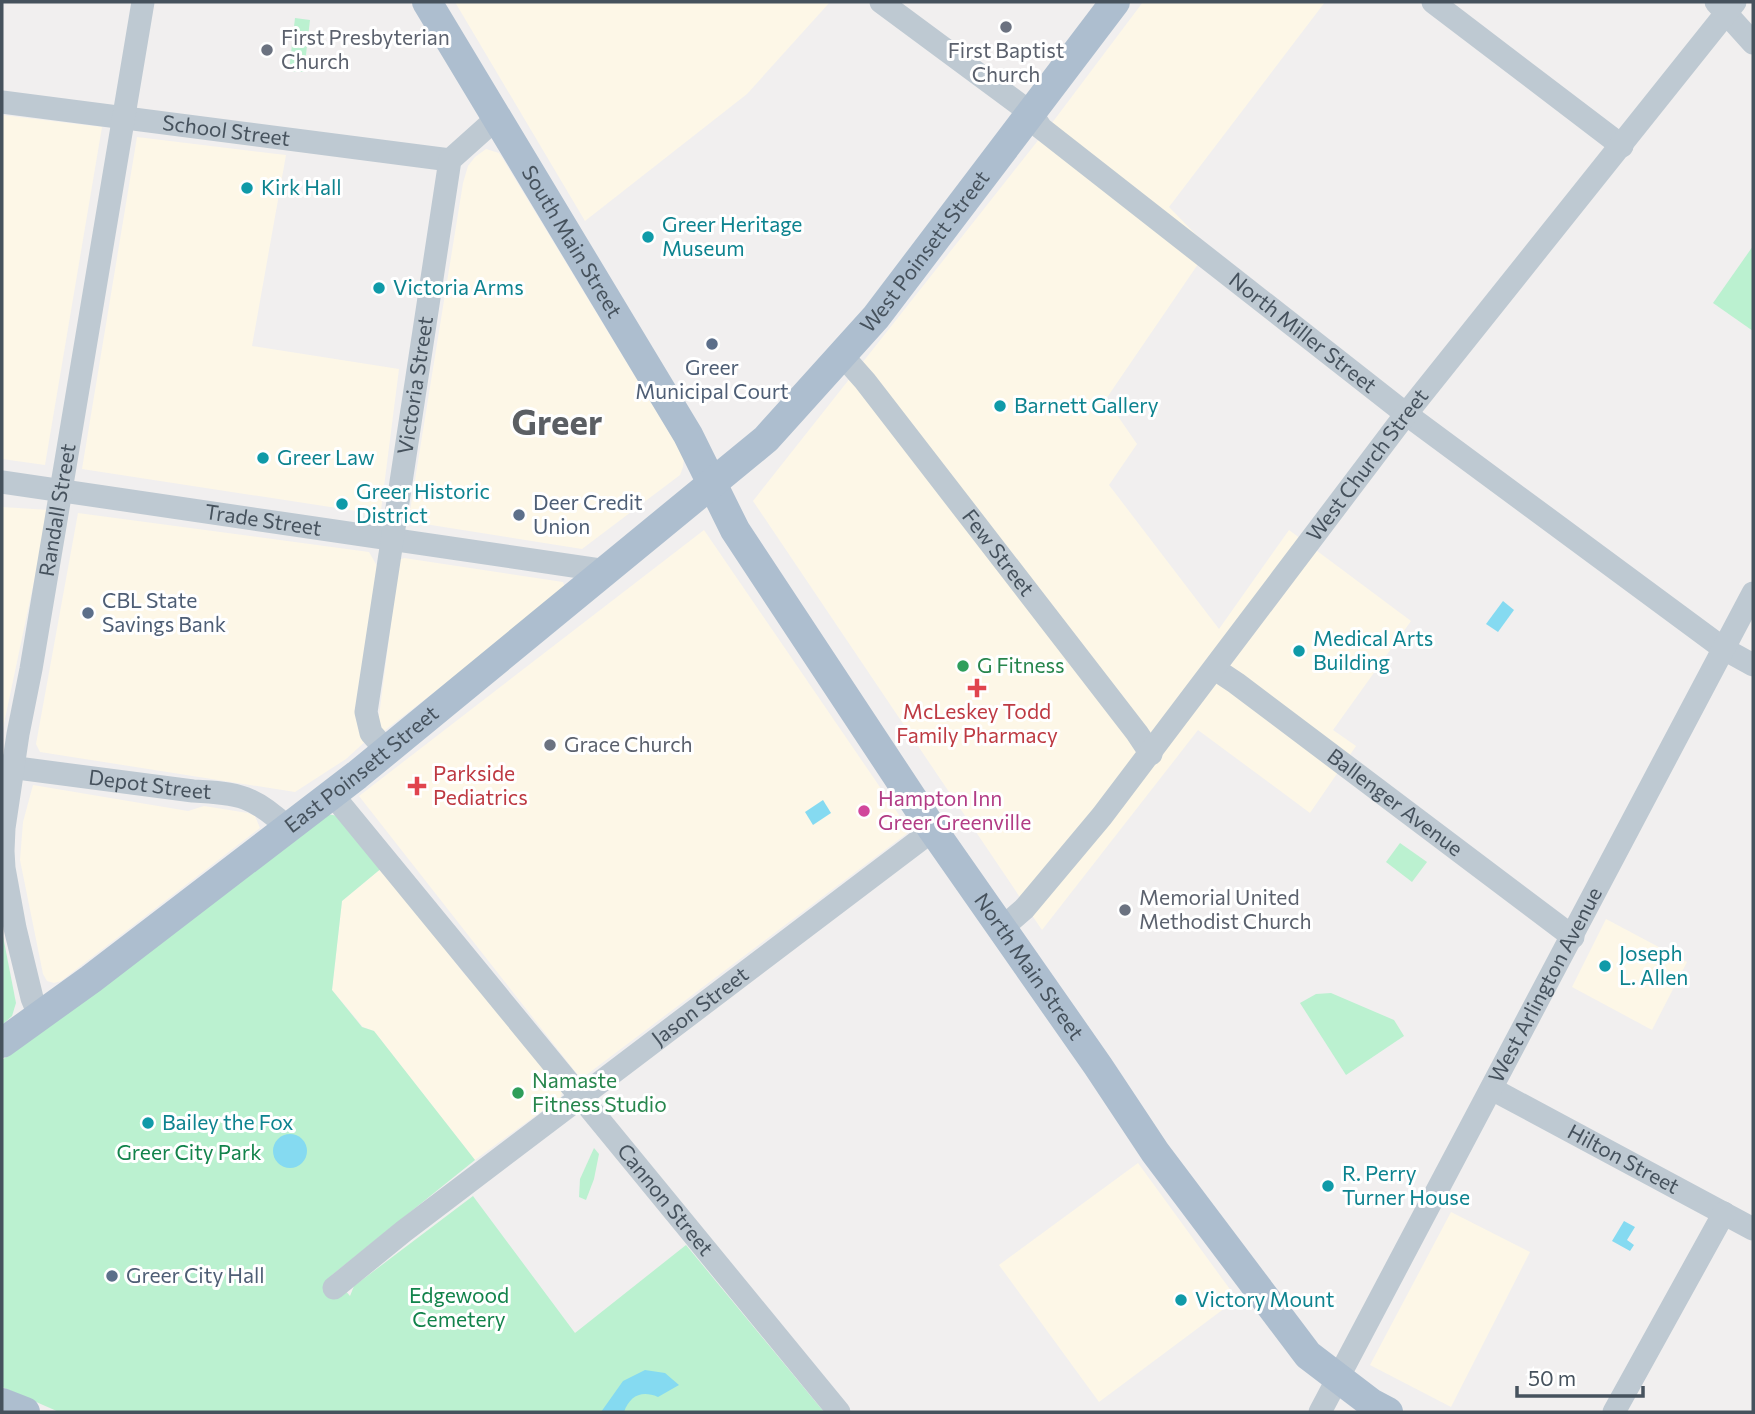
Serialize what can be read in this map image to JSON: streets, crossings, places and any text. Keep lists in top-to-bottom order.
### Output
{
  "streets": {
    "main road": [
      "South Main Street",
      "West Poinsett Street",
      "East Poinsett Street",
      "North Main Street"
    ],
    "street": [
      "School Street",
      "North Miller Street",
      "Victoria Street",
      "West Church Street",
      "Randall Street",
      "Trade Street",
      "Few Street",
      "Depot Street",
      "Ballenger Avenue",
      "West Arlington Avenue",
      "Jason Street",
      "Hilton Street",
      "Cannon Street"
    ]
  },
  "crossings": [
    ["School Street", "Victoria Street"],
    ["School Street", "Randall Street"],
    ["South Main Street", "West Poinsett Street"],
    ["South Main Street", "East Poinsett Street"],
    ["South Main Street", "North Main Street"],
    ["West Poinsett Street", "North Miller Street"],
    ["West Poinsett Street", "Few Street"],
    ["West Poinsett Street", "East Poinsett Street"],
    ["West Poinsett Street", "North Main Street"],
    ["North Miller Street", "West Church Street"],
    ["North Miller Street", "West Arlington Avenue"],
    ["Victoria Street", "Trade Street"],
    ["Victoria Street", "East Poinsett Street"],
    ["West Church Street", "Few Street"],
    ["West Church Street", "Ballenger Avenue"],
    ["West Church Street", "North Main Street"],
    ["Randall Street", "Trade Street"],
    ["Randall Street", "East Poinsett Street"],
    ["Randall Street", "Depot Street"],
    ["Trade Street", "East Poinsett Street"],
    ["East Poinsett Street", "Depot Street"],
    ["East Poinsett Street", "North Main Street"],
    ["East Poinsett Street", "Cannon Street"],
    ["Ballenger Avenue", "West Arlington Avenue"],
    ["North Main Street", "West Arlington Avenue"],
    ["North Main Street", "Jason Street"],
    ["West Arlington Avenue", "Hilton Street"],
    ["Jason Street", "Cannon Street"]
  ],
  "districts": ["Greer"],
  "parks": ["Greer City Park", "Edgewood Cemetery"],
  "places": {
    "other": [
      "First Baptist Church",
      "First Presbyterian Church",
      "Kirk Hall",
      "Greer Heritage Museum",
      "Victoria Arms",
      "Greer Municipal Court",
      "Barnett Gallery",
      "Greer Law",
      "Greer Historic District",
      "Deer Credit Union",
      "CBL State Savings Bank",
      "Medical Arts Building",
      "G Fitness",
      "Grace Church",
      "Hampton Inn Greer Greenville",
      "Memorial United Methodist Church",
      "Joseph L. Allen",
      "Namaste Fitness Studio",
      "Bailey the Fox",
      "R. Perry Turner House",
      "Greer City Hall",
      "Victory Mount"
    ],
    "health": ["McLeskey Todd Family Pharmacy", "Parkside Pediatrics"]
  },
  "scale_bar": "50 m"
}
